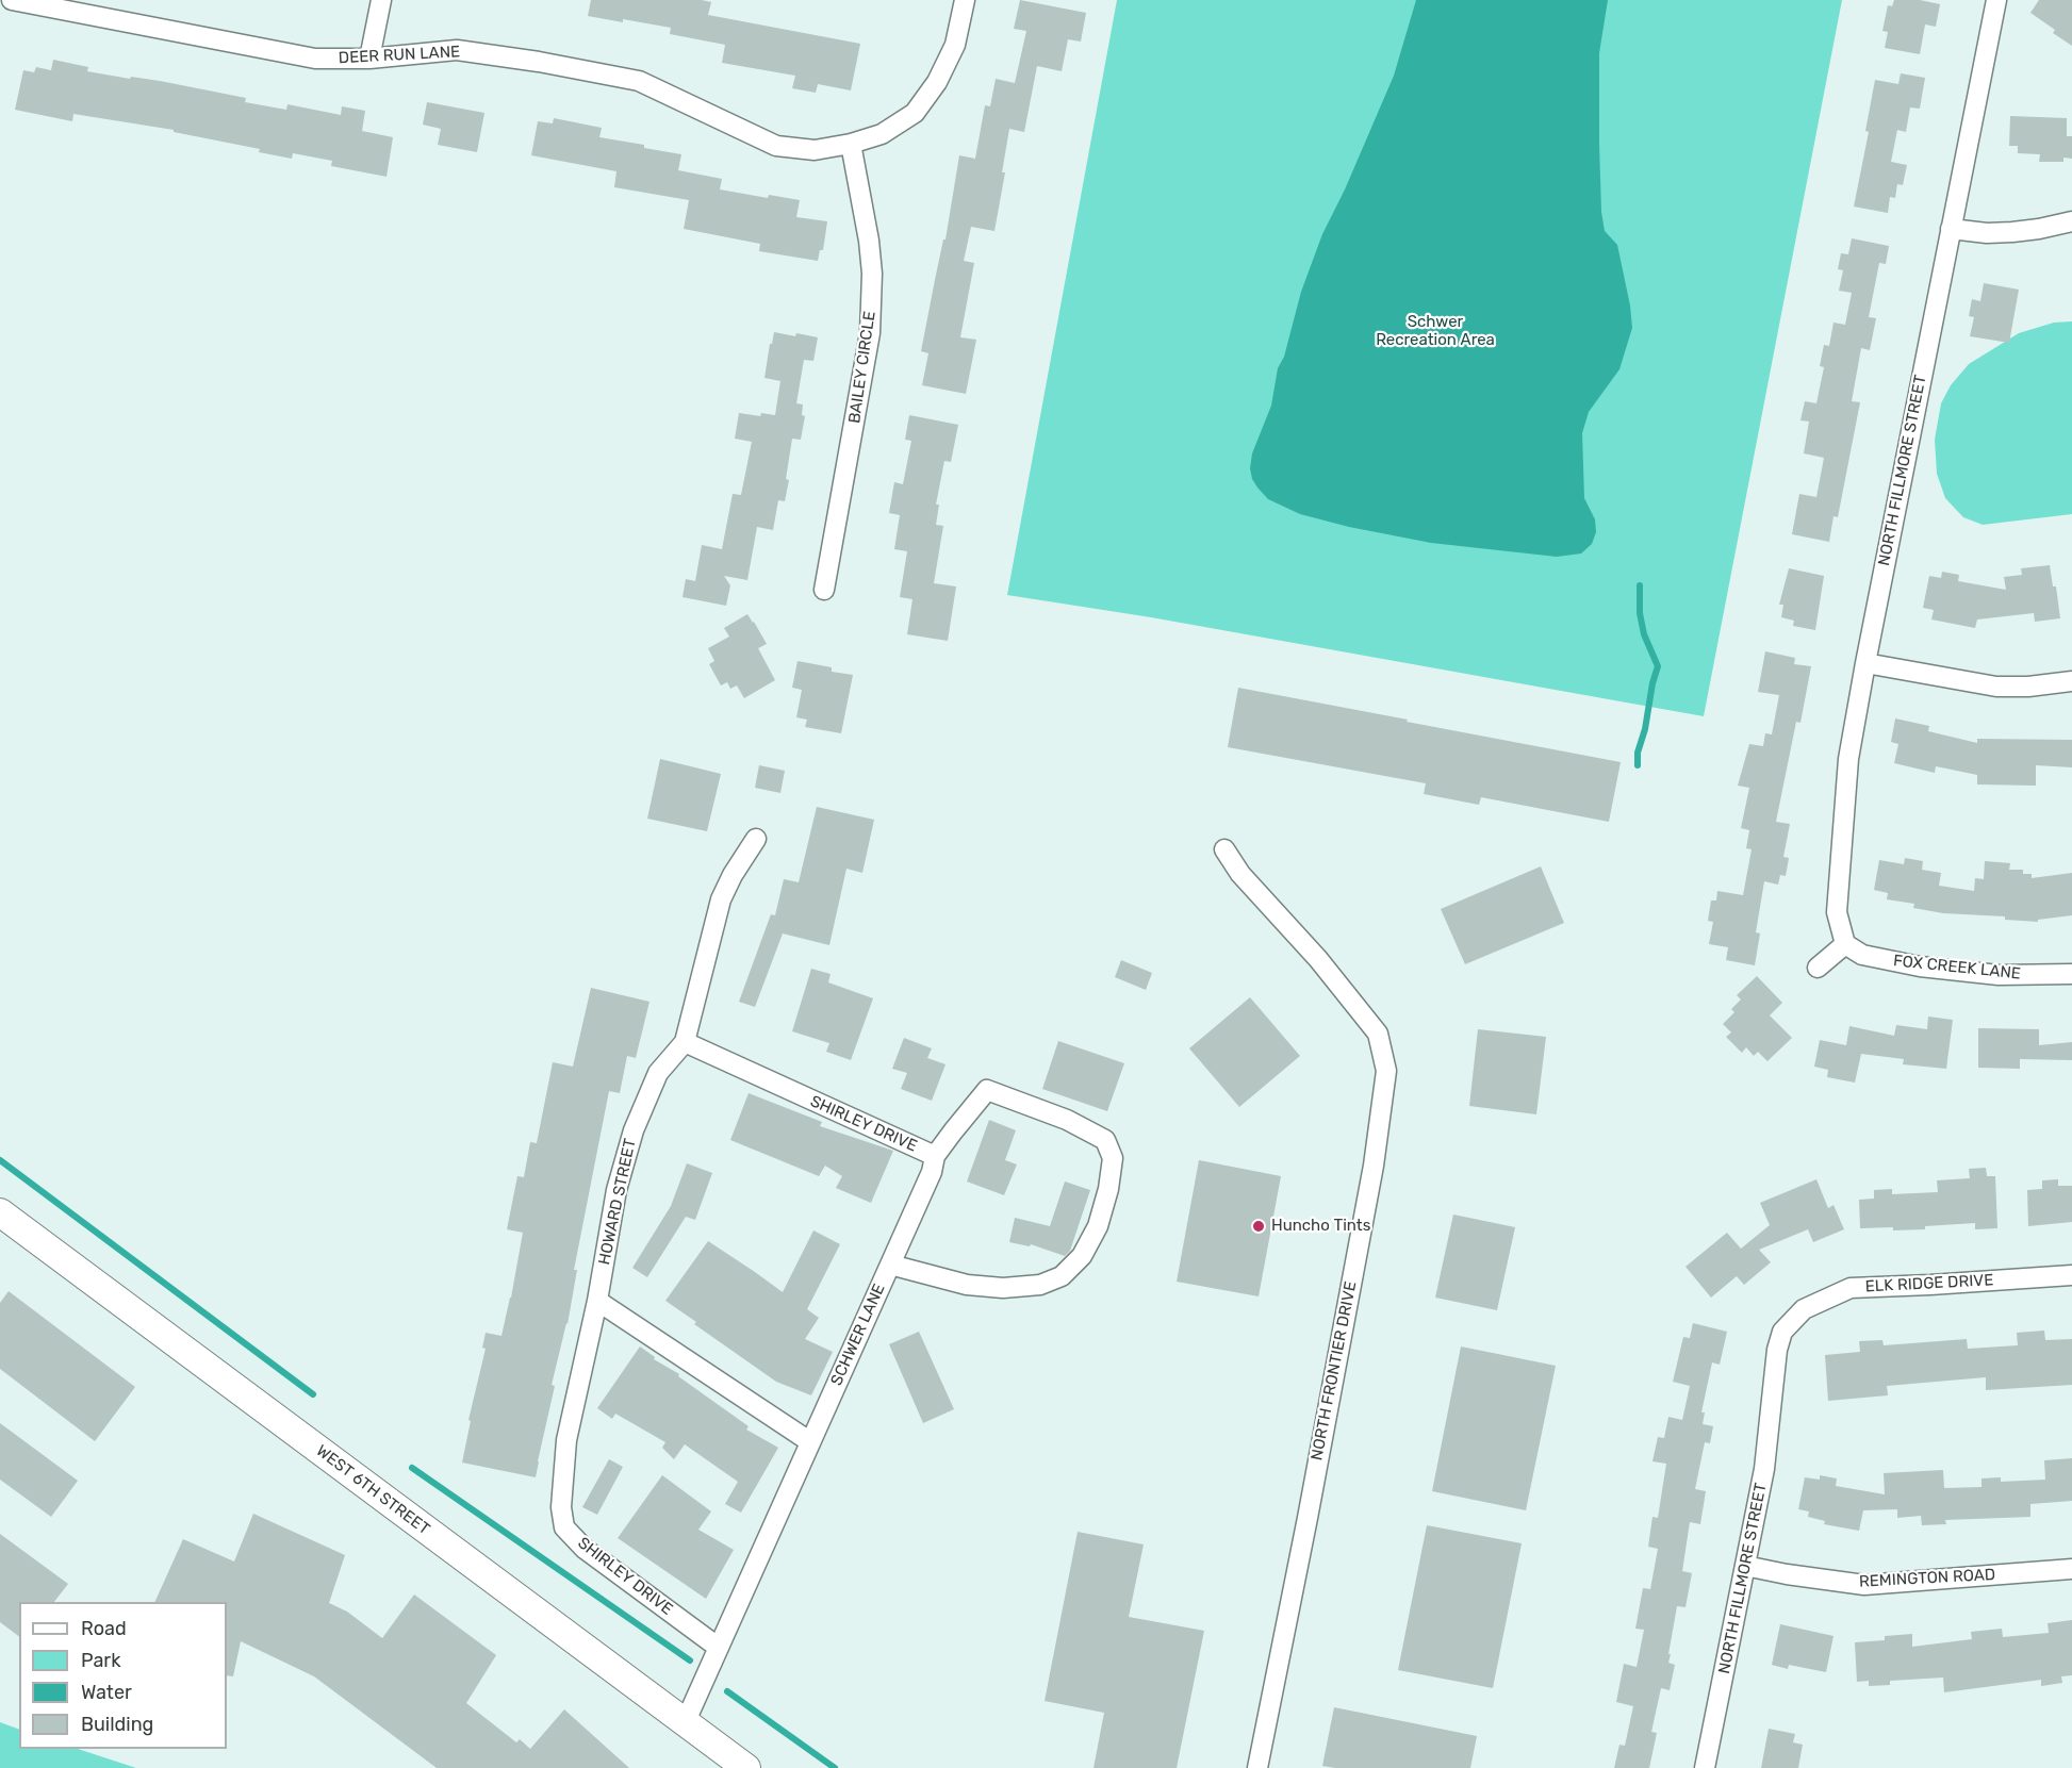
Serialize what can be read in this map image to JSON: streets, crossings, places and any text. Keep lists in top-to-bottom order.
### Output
{
  "streets": {
    "main road": ["WEST 6TH STREET"],
    "street": [
      "DEER RUN LANE",
      "BAILEY CIRCLE",
      "NORTH FILLMORE STREET",
      "FOX CREEK LANE",
      "SHIRLEY DRIVE",
      "HOWARD STREET",
      "ELK RIDGE DRIVE",
      "SCHWER LANE",
      "NORTH FRONTIER DRIVE",
      "REMINGTON ROAD"
    ]
  },
  "crossings": [
    ["DEER RUN LANE", "BAILEY CIRCLE"],
    ["NORTH FILLMORE STREET", "FOX CREEK LANE"],
    ["NORTH FILLMORE STREET", "ELK RIDGE DRIVE"],
    ["NORTH FILLMORE STREET", "REMINGTON ROAD"],
    ["SHIRLEY DRIVE", "HOWARD STREET"],
    ["SHIRLEY DRIVE", "SCHWER LANE"],
    ["SCHWER LANE", "WEST 6TH STREET"]
  ],
  "parks": ["Schwer Recreation Area"],
  "places": ["Huncho Tints"],
  "legend": [
    "Road",
    "Park",
    "Water",
    "Building"
  ]
}
